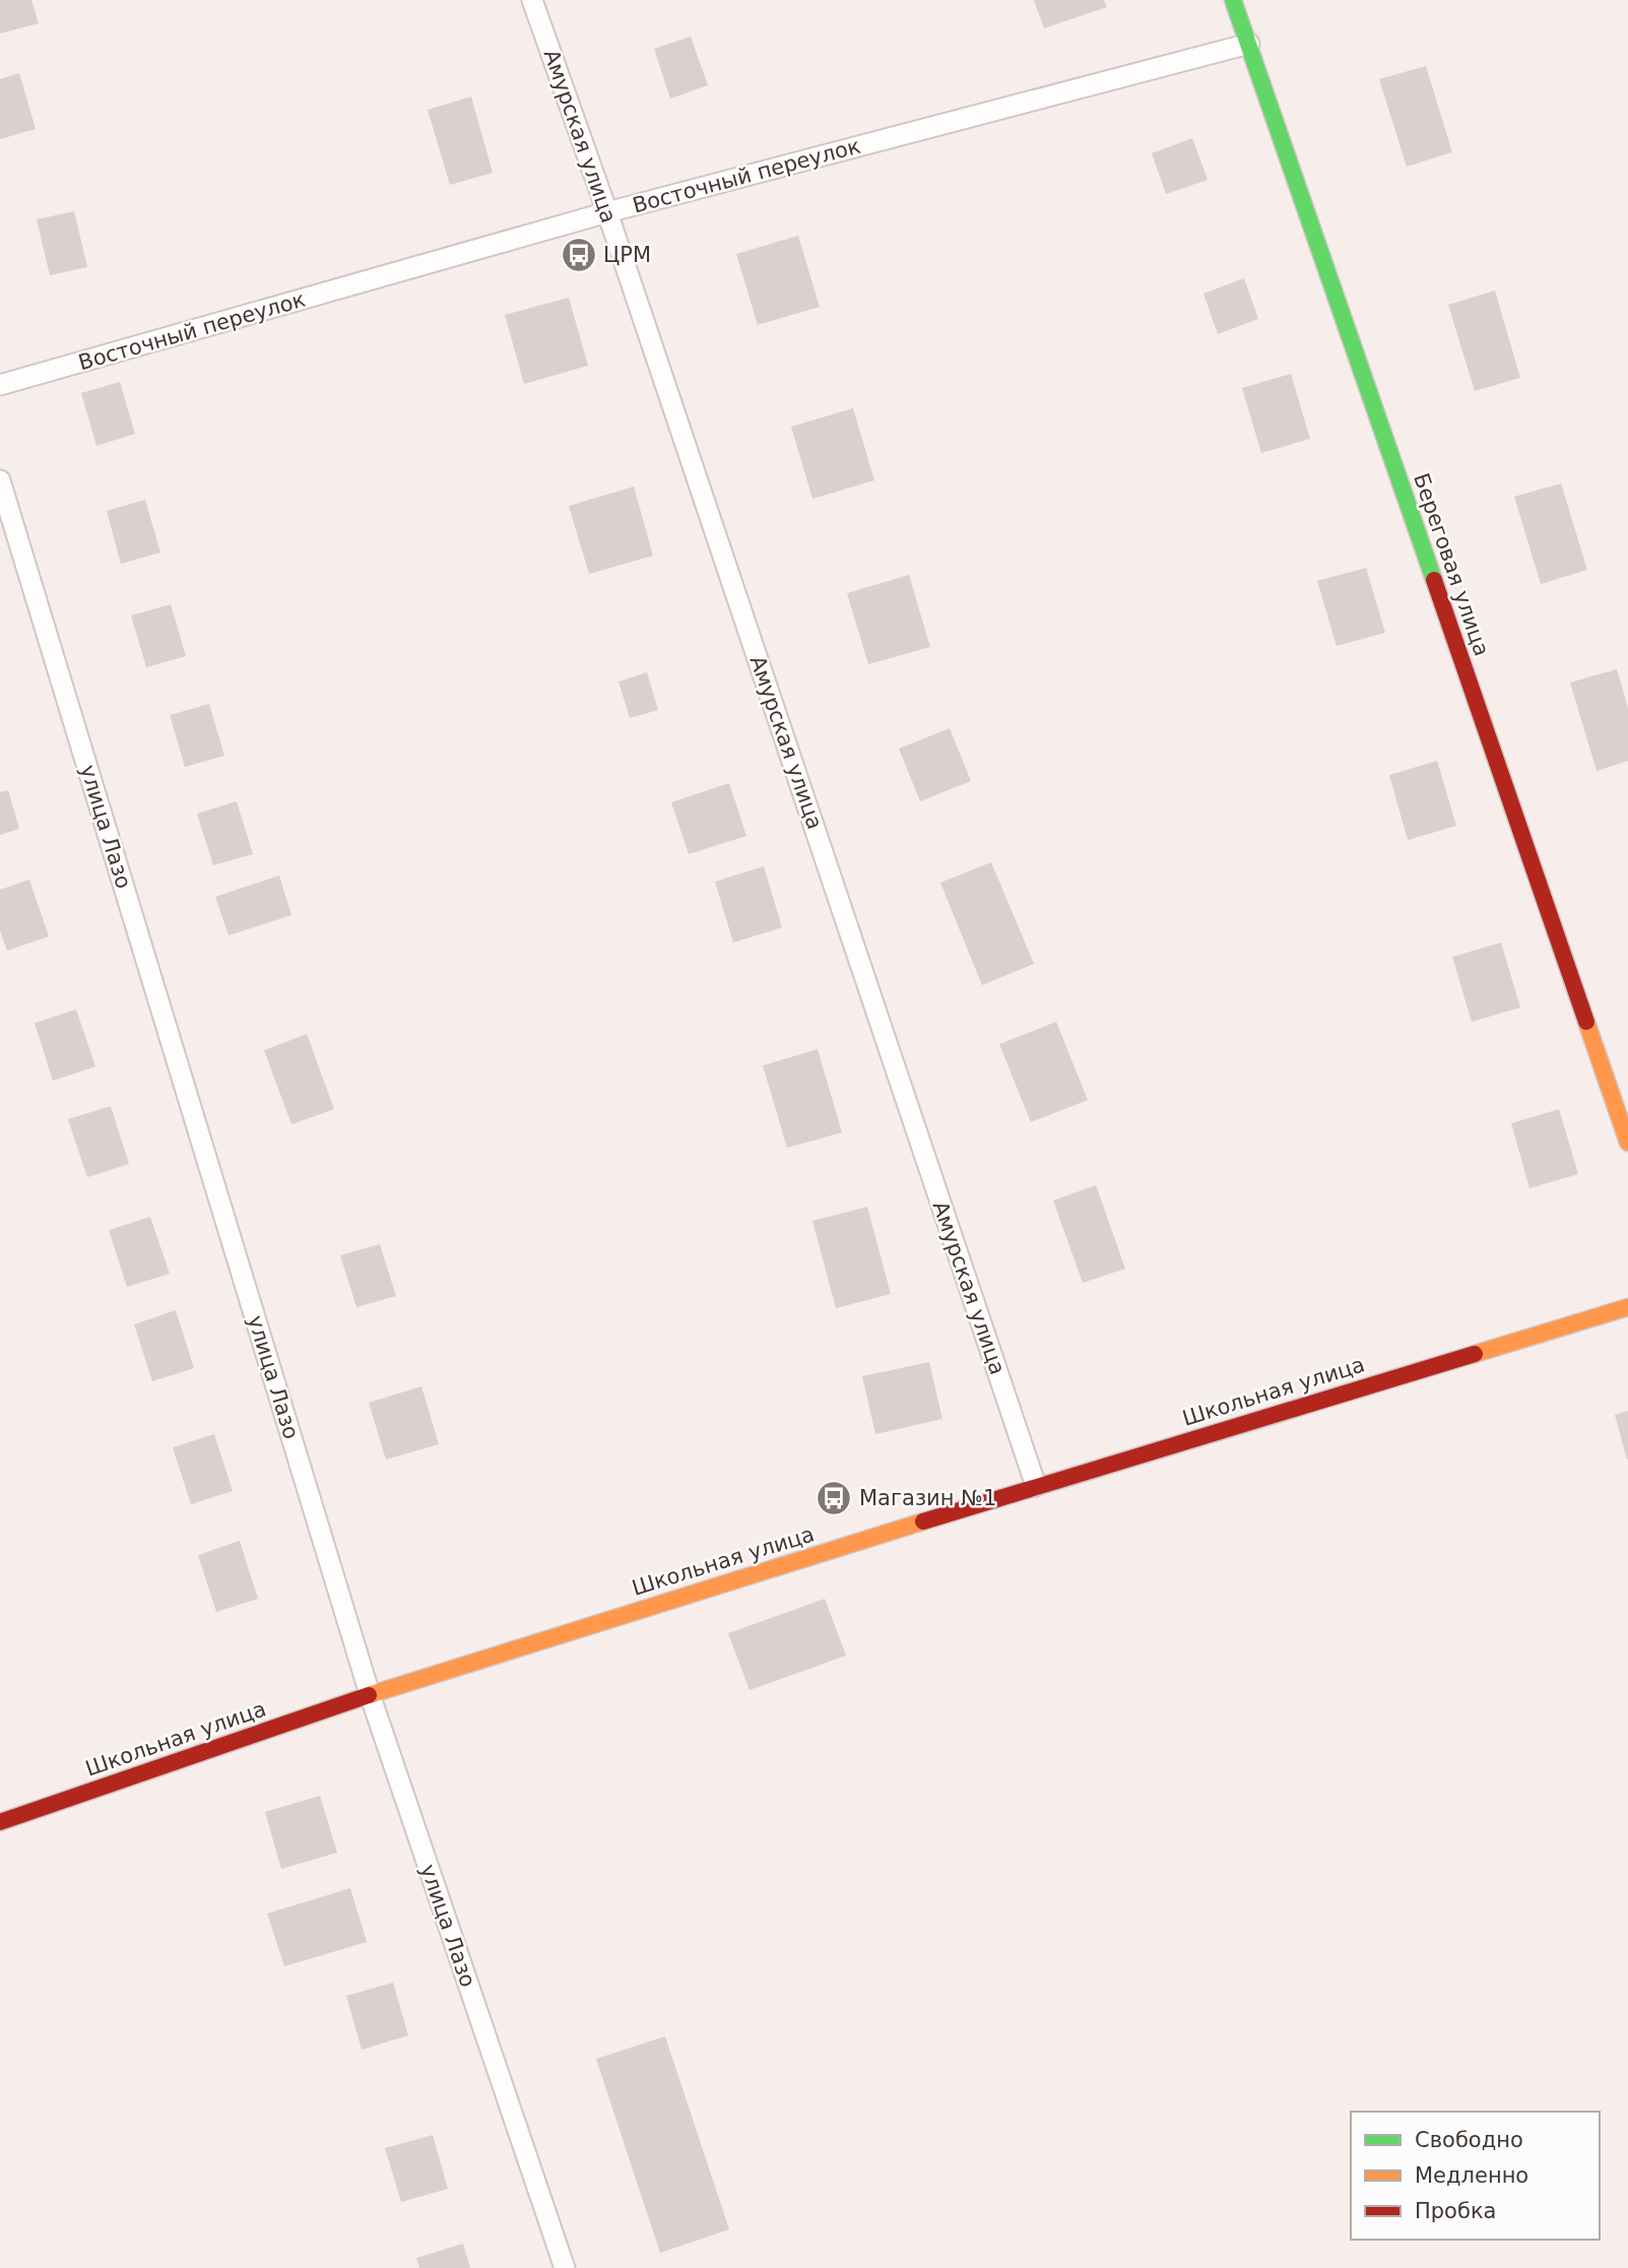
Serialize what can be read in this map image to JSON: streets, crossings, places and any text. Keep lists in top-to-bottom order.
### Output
{
  "streets": {
    "street": ["Береговая улица", "Школьная улица"],
    "lane": ["Амурская улица", "Восточный переулок", "улица Лазо"]
  },
  "crossings": [
    ["Амурская улица", "Восточный переулок"],
    ["Амурская улица", "Школьная улица"],
    ["Восточный переулок", "Береговая улица"],
    ["улица Лазо", "Школьная улица"]
  ],
  "places": {
    "bus stop": ["ЦРМ", "Магазин №1"]
  },
  "legend": ["Свободно", "Медленно", "Пробка"]
}
